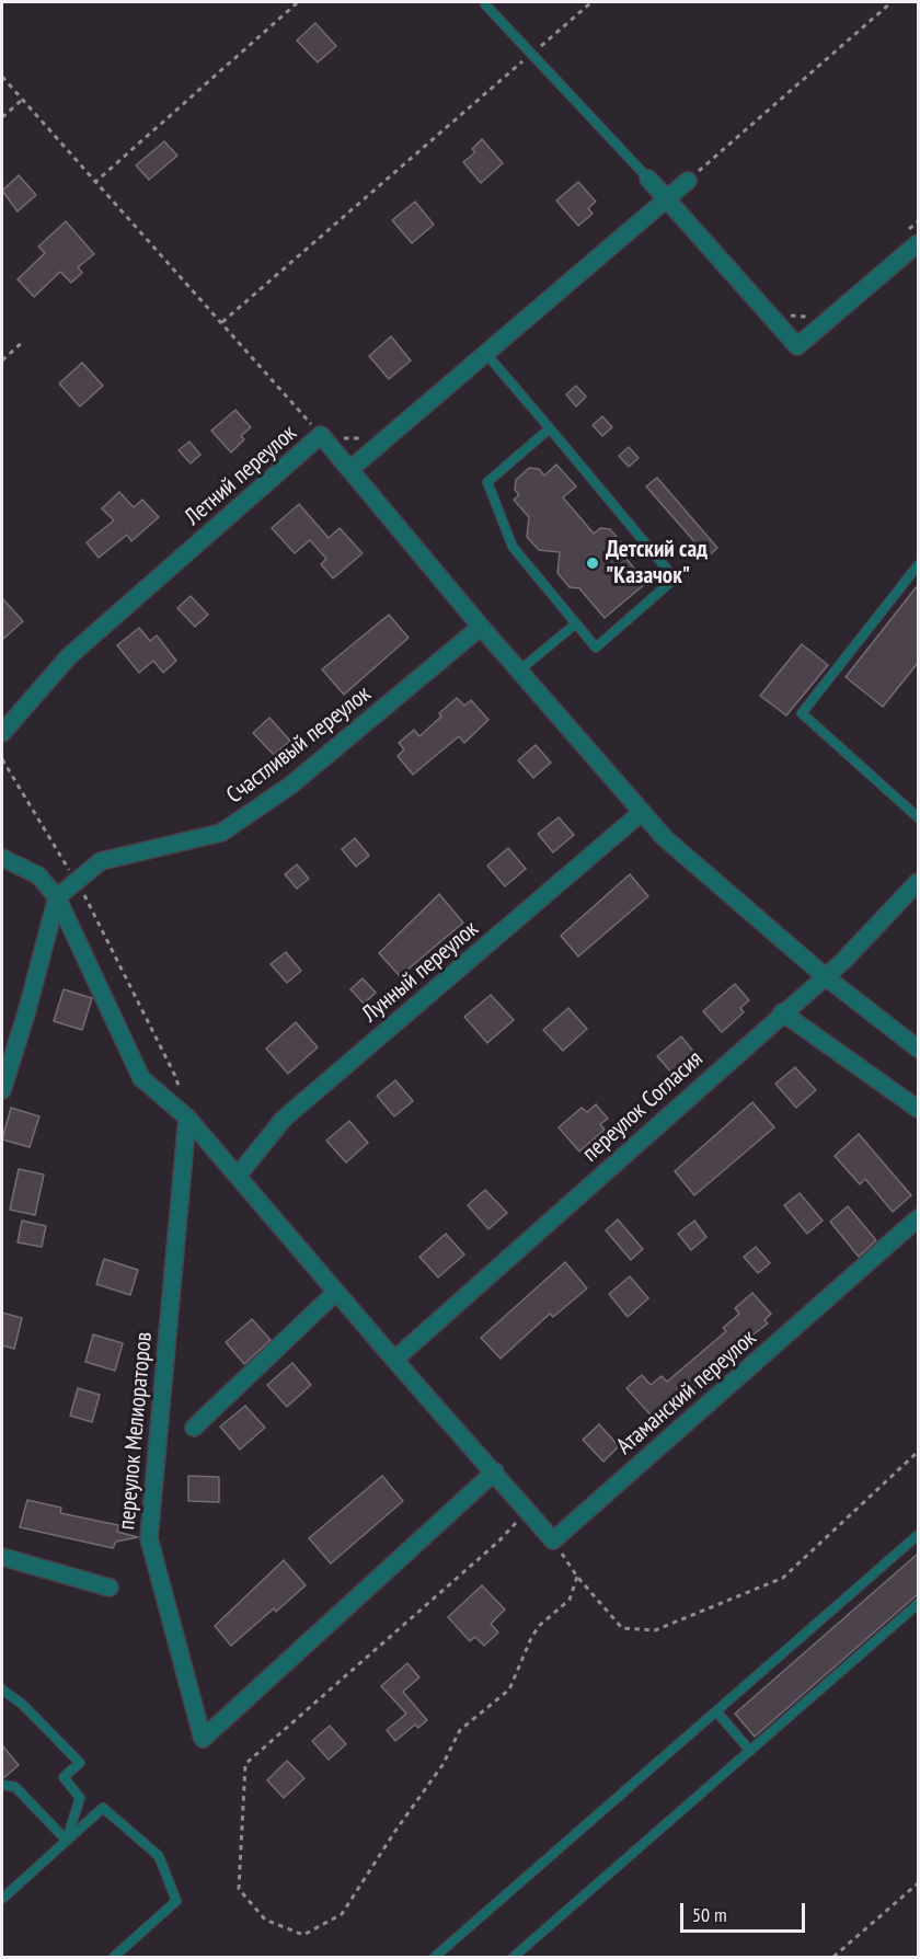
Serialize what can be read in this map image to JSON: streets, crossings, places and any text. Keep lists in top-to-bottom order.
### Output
{
  "streets": {
    "street": [
      "Летний переулок",
      "Счастливый переулок",
      "Лунный переулок",
      "переулок Согласия",
      "Атаманский переулок",
      "переулок Мелиораторов"
    ]
  },
  "crossings": [
    ["Летний переулок", "Счастливый переулок"],
    ["Летний переулок", "Лунный переулок"],
    ["Летний переулок", "переулок Согласия"]
  ],
  "places": ["Детский сад \"Казачок\""],
  "scale_bar": "50 m"
}
